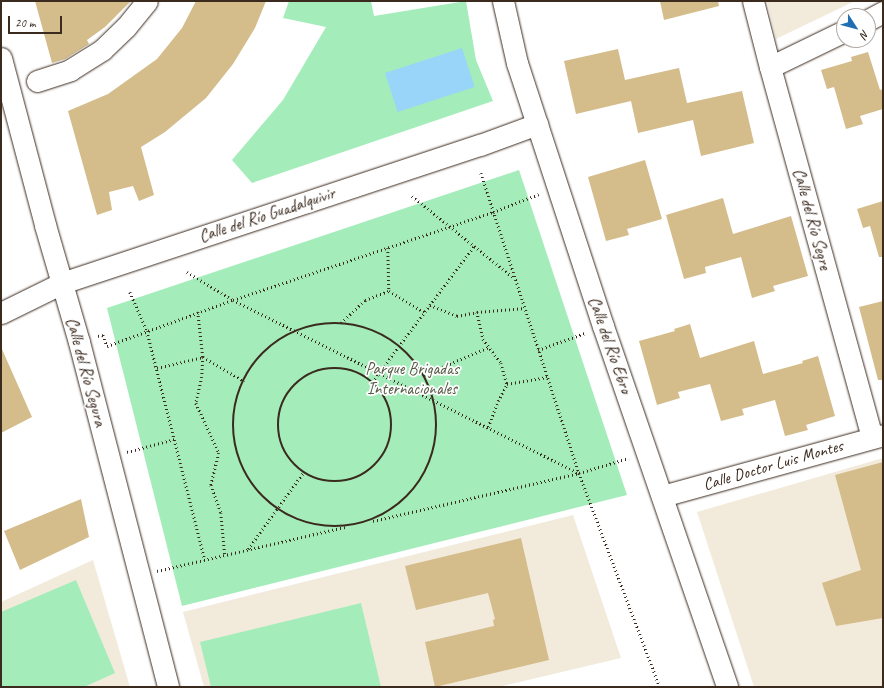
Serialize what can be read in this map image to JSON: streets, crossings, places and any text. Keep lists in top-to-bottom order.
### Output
{
  "streets": {
    "street": [
      "Calle del Río Guadalquivir",
      "Calle del Río Segre",
      "Calle del Río Ebro",
      "Calle del Río Segura",
      "Calle Doctor Luis Montes"
    ]
  },
  "crossings": [
    ["Calle del Río Guadalquivir", "Calle del Río Ebro"],
    ["Calle del Río Guadalquivir", "Calle del Río Segura"],
    ["Calle del Río Segre", "Calle Doctor Luis Montes"],
    ["Calle del Río Ebro", "Calle Doctor Luis Montes"]
  ],
  "parks": ["Parque Brigadas Internacionales"],
  "scale_bar": "20 m",
  "north": "bottom right"
}
